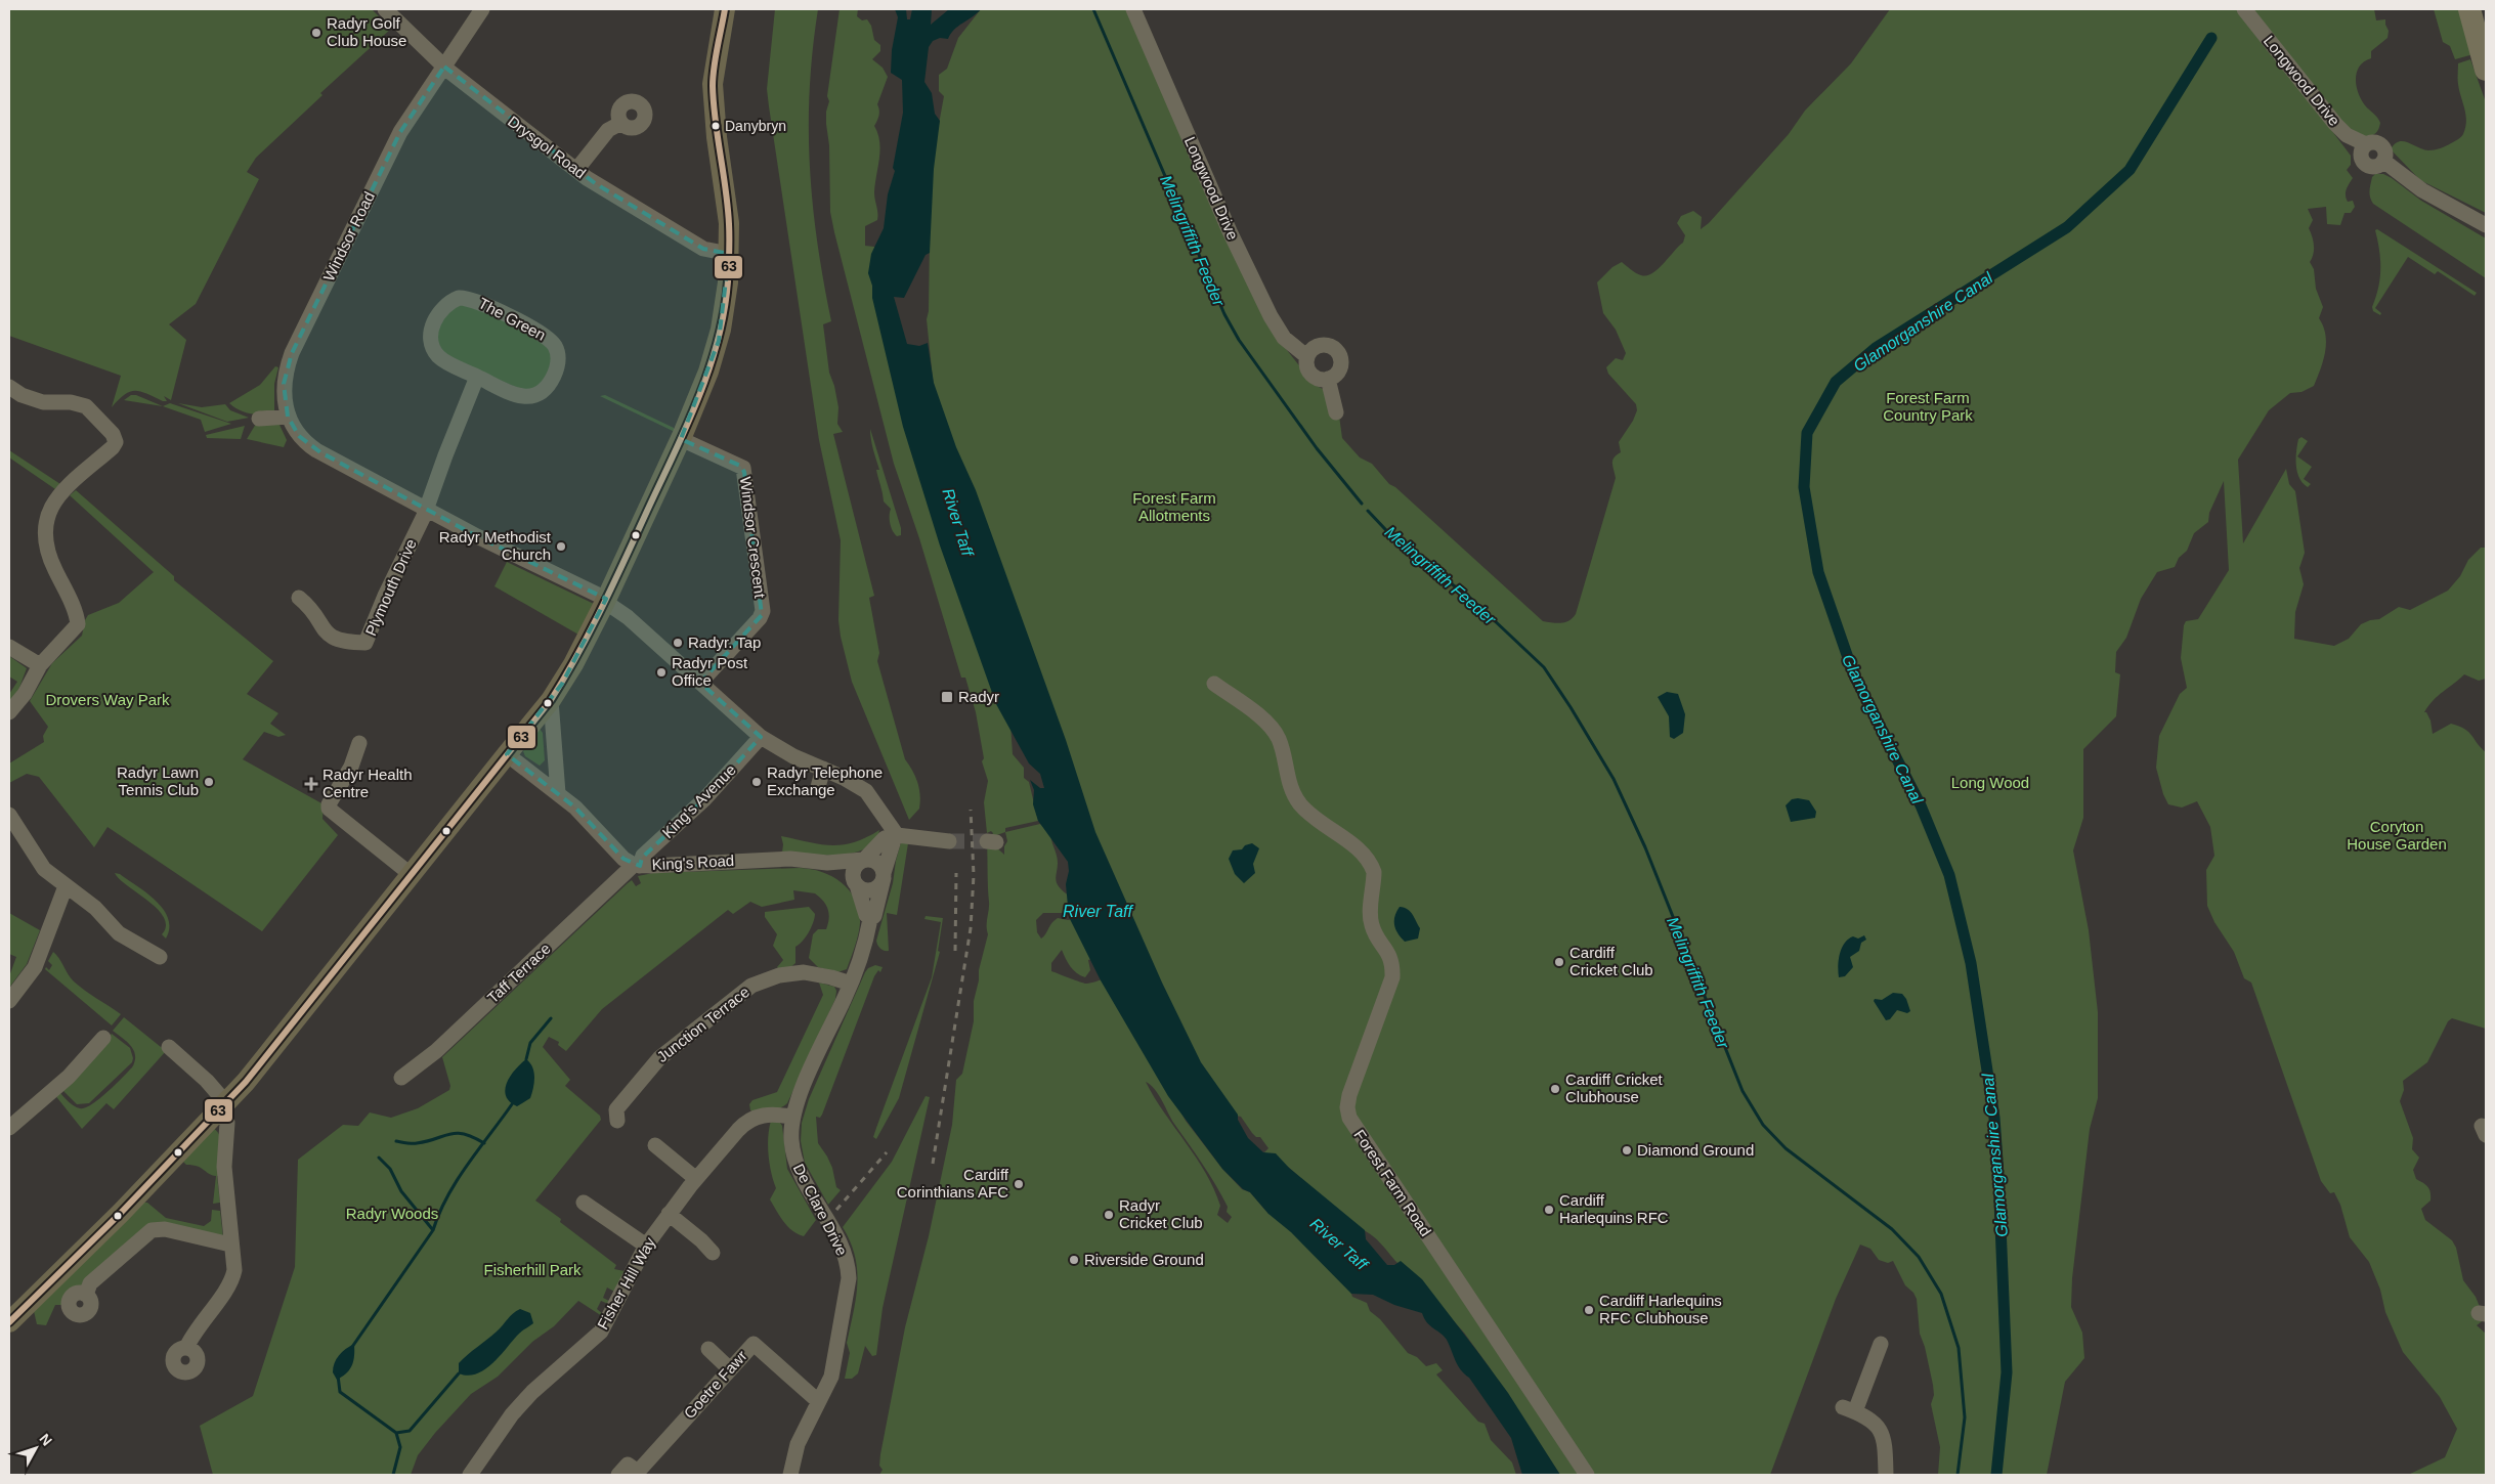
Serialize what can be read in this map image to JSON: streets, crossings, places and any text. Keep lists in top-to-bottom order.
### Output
{
  "streets": {
    "street": [
      "Longwood Drive",
      "Drysgol Road",
      "Windsor Road",
      "The Green",
      "Windsor Crescent",
      "Plymouth Drive",
      "King's Avenue",
      "King's Road",
      "Taff Terrace",
      "Junction Terrace",
      "Forest Farm Road",
      "De Clare Drive",
      "Fisher Hill Way",
      "Goetre Fawr"
    ]
  },
  "crossings": [
    ["Drysgol Road", "Windsor Road"],
    ["Windsor Road", "Windsor Crescent"],
    ["Windsor Road", "Plymouth Drive"],
    ["Windsor Road", "King's Avenue"],
    ["Windsor Road", "De Clare Drive"],
    ["King's Avenue", "King's Road"],
    ["King's Avenue", "Taff Terrace"],
    ["King's Road", "Taff Terrace"],
    ["King's Road", "De Clare Drive"],
    ["Junction Terrace", "De Clare Drive"],
    ["De Clare Drive", "Fisher Hill Way"],
    ["De Clare Drive", "Goetre Fawr"]
  ],
  "water": ["Melingriffith Feeder", "Glamorganshire Canal", "River Taff"],
  "parks": [
    "Forest Farm Country Park",
    "Forest Farm Allotments",
    "Drovers Way Park",
    "Long Wood",
    "Coryton House Garden",
    "Radyr Woods",
    "Fisherhill Park"
  ],
  "places": {
    "other": [
      "Radyr Golf Club House",
      "Danybryn",
      "Radyr Methodist Church",
      "Radyr. Tap",
      "Radyr Post Office",
      "Radyr Lawn Tennis Club",
      "Radyr Telephone Exchange",
      "Cardiff Cricket Club",
      "Cardiff Cricket Clubhouse",
      "Diamond Ground",
      "Cardiff Corinthians AFC",
      "Cardiff Harlequins RFC",
      "Radyr Cricket Club",
      "Riverside Ground",
      "Cardiff Harlequins RFC Clubhouse"
    ],
    "transit": ["Radyr"],
    "health": ["Radyr Health Centre"]
  },
  "lines": ["transit line 63"],
  "north": "top right"
}
